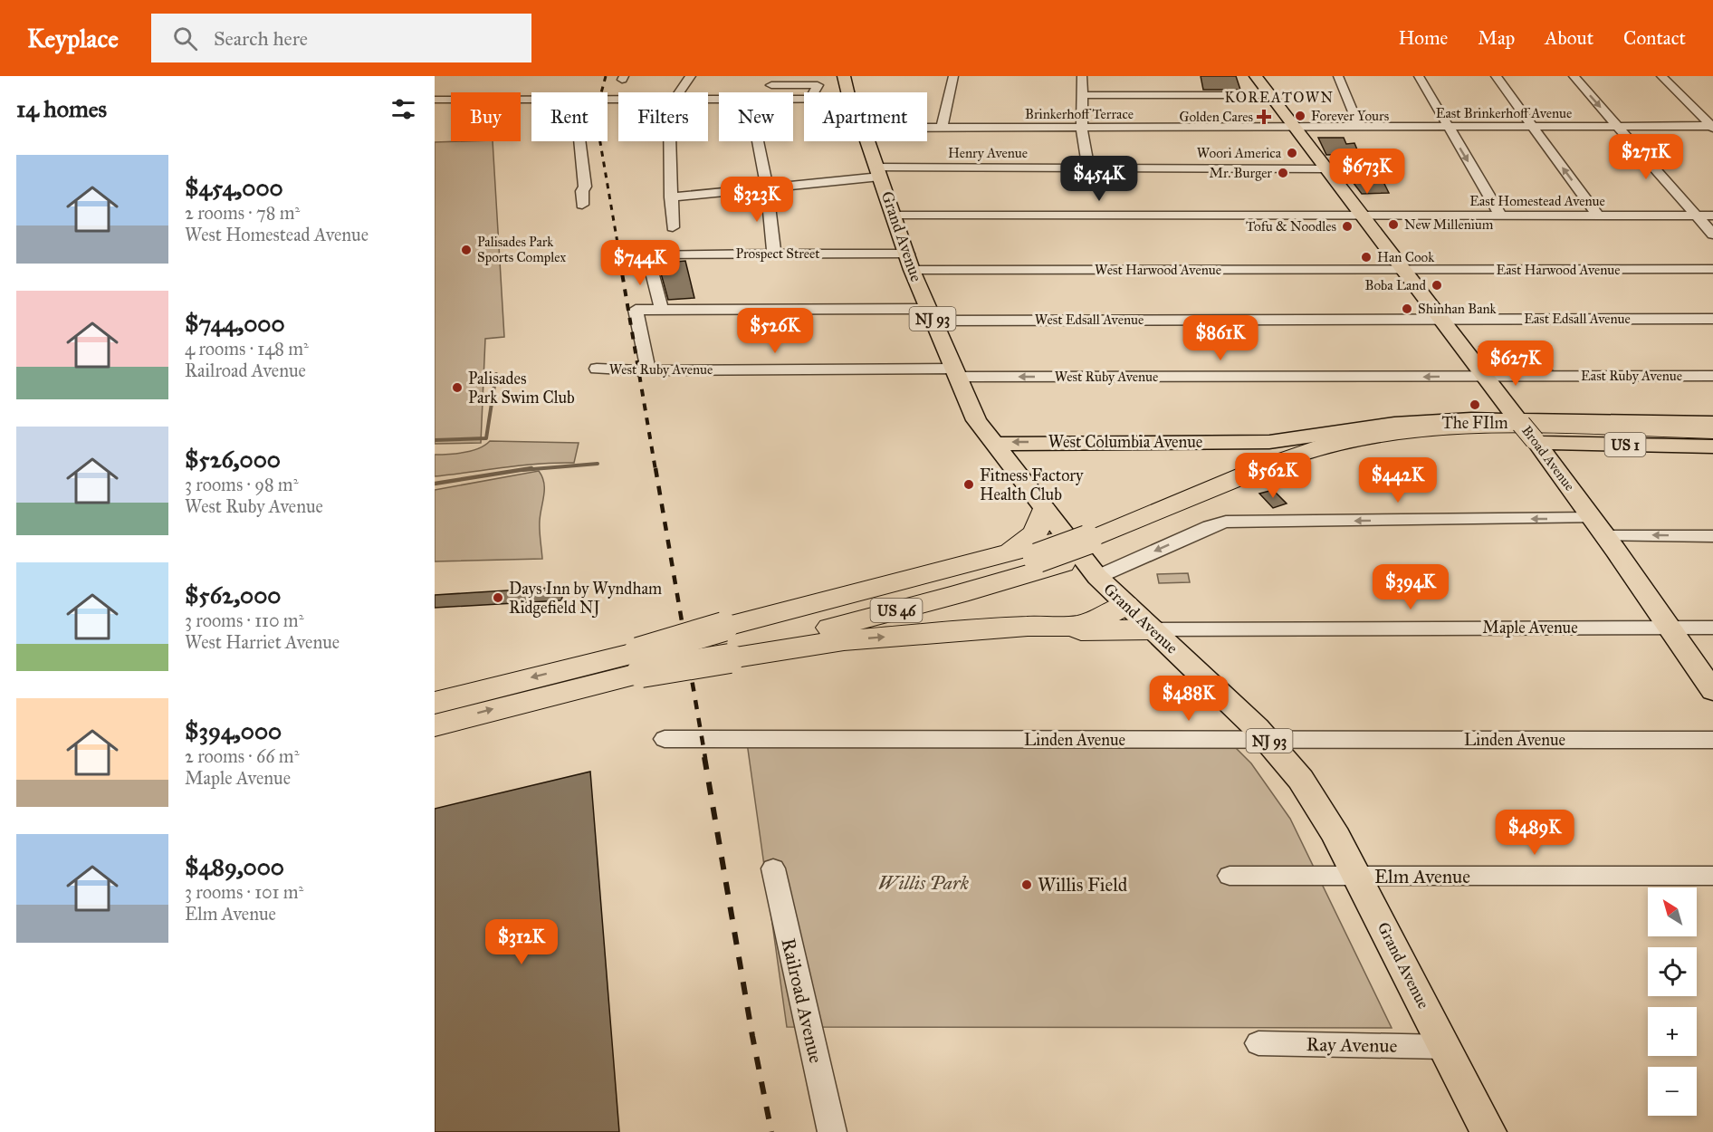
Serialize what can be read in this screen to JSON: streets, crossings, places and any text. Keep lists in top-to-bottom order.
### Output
{
  "streets": {
    "highway": ["US 46"],
    "main road": [
      "Grand Avenue",
      "NJ 93",
      "West Columbia Avenue",
      "US 1",
      "Broad Avenue"
    ],
    "street": [
      "East Brinkerhoff Avenue",
      "Brinkerhoff Terrace",
      "Henry Avenue",
      "East Homestead Avenue",
      "Prospect Street",
      "West Harwood Avenue",
      "East Harwood Avenue",
      "East Edsall Avenue",
      "West Edsall Avenue",
      "West Ruby Avenue",
      "East Ruby Avenue",
      "Maple Avenue",
      "Linden Avenue",
      "Elm Avenue",
      "Railroad Avenue",
      "Ray Avenue"
    ]
  },
  "crossings": [
    ["East Brinkerhoff Avenue", "Brinkerhoff Terrace"],
    ["East Brinkerhoff Avenue", "Broad Avenue"],
    ["Brinkerhoff Terrace", "Broad Avenue"],
    ["Henry Avenue", "Grand Avenue"],
    ["Henry Avenue", "Broad Avenue"],
    ["East Homestead Avenue", "Grand Avenue"],
    ["East Homestead Avenue", "Broad Avenue"],
    ["Grand Avenue", "Prospect Street"],
    ["Grand Avenue", "West Harwood Avenue"],
    ["Grand Avenue", "West Edsall Avenue"],
    ["Grand Avenue", "West Ruby Avenue"],
    ["Grand Avenue", "West Columbia Avenue"],
    ["Grand Avenue", "US 46"],
    ["Grand Avenue", "Maple Avenue"],
    ["Grand Avenue", "Linden Avenue"],
    ["Grand Avenue", "Elm Avenue"],
    ["Grand Avenue", "Ray Avenue"],
    ["Prospect Street", "West Harwood Avenue"],
    ["Prospect Street", "West Edsall Avenue"],
    ["West Harwood Avenue", "East Harwood Avenue"],
    ["West Harwood Avenue", "Broad Avenue"],
    ["East Harwood Avenue", "Broad Avenue"],
    ["East Edsall Avenue", "West Edsall Avenue"],
    ["East Edsall Avenue", "Broad Avenue"],
    ["West Edsall Avenue", "West Ruby Avenue"],
    ["West Edsall Avenue", "Broad Avenue"],
    ["West Ruby Avenue", "East Ruby Avenue"],
    ["West Ruby Avenue", "Broad Avenue"],
    ["East Ruby Avenue", "Broad Avenue"],
    ["West Columbia Avenue", "Broad Avenue"],
    ["US 1", "Broad Avenue"],
    ["Broad Avenue", "Maple Avenue"]
  ],
  "one_way": ["West Columbia Avenue"],
  "districts": ["KOREATOWN"],
  "parks": ["Willis Park"],
  "places": {
    "other": [
      "Forever Yours",
      "Woori America",
      "Mr. Burger",
      "New Millenium",
      "Tofu & Noodles",
      "Palisades Park Sports Complex",
      "Han Cook",
      "Boba Land",
      "Shinhan Bank",
      "Palisades Park Swim Club",
      "The FIlm",
      "Fitness Factory Health Club",
      "Days Inn by Wyndham Ridgefield NJ",
      "Willis Field"
    ],
    "health": ["Golden Cares"]
  },
  "north": "top left",
  "page": {
    "header": "Keyplace",
    "search": "Search here",
    "nav": [
      "Home",
      "Map",
      "About",
      "Contact"
    ],
    "heading": "14 homes",
    "chip": [
      "Buy",
      "Rent",
      "Filters",
      "New",
      "Apartment"
    ],
    "price": [
      "$271K",
      "$673K",
      "$454K",
      "$323K",
      "$744K",
      "$526K",
      "$861K",
      "$627K",
      "$562K",
      "$442K",
      "$394K",
      "$488K",
      "$489K",
      "$312K"
    ],
    "list": [
      {
        "name": "$454,000",
        "note": "2 rooms · 78 m² · West Homestead Avenue"
      },
      {
        "name": "$744,000",
        "note": "4 rooms · 148 m² · Railroad Avenue"
      },
      {
        "name": "$526,000",
        "note": "3 rooms · 98 m² · West Ruby Avenue"
      },
      {
        "name": "$562,000",
        "note": "3 rooms · 110 m² · West Harriet Avenue"
      },
      {
        "name": "$394,000",
        "note": "2 rooms · 66 m² · Maple Avenue"
      },
      {
        "name": "$489,000",
        "note": "3 rooms · 101 m² · Elm Avenue"
      }
    ],
    "map_buttons": ["+", "−"]
  }
}
